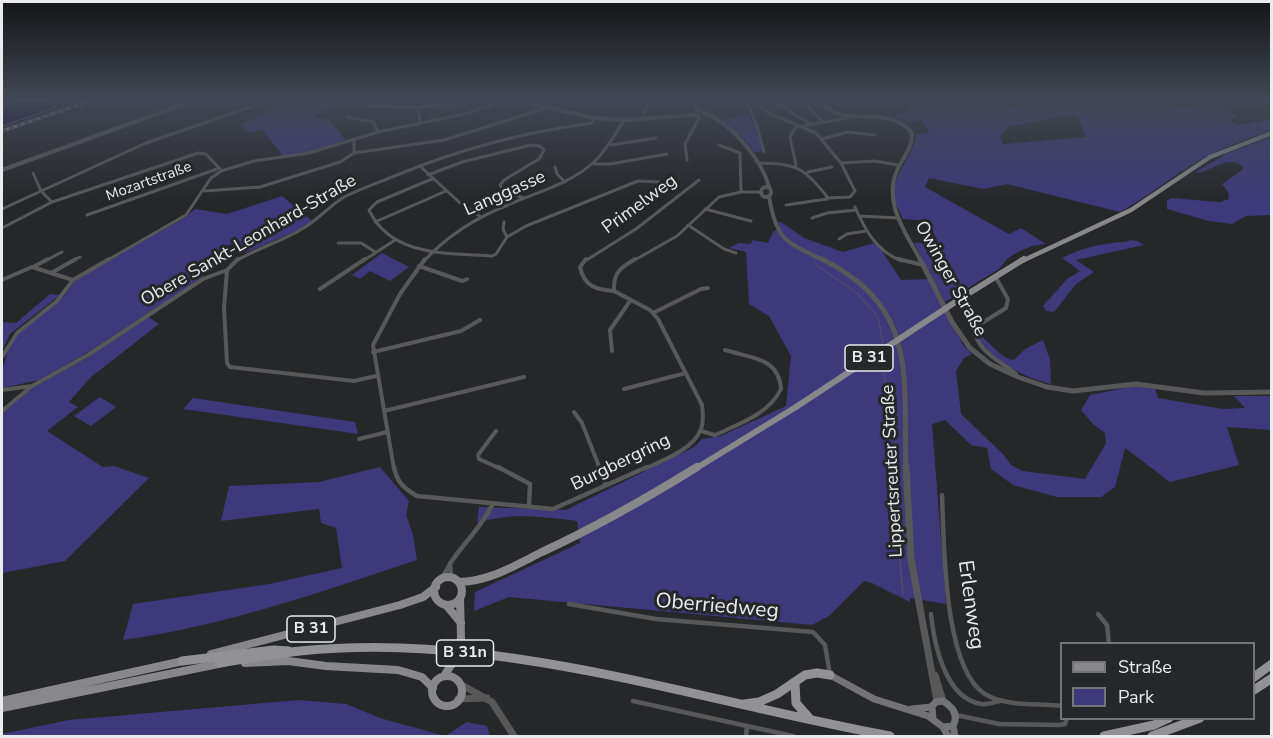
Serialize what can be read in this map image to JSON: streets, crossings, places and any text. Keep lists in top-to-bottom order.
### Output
{
  "streets": {
    "highway": ["B 31n"],
    "main road": ["B 31"],
    "street": [
      "Mozartstraße",
      "Langgasse",
      "Primelweg",
      "Obere Sankt-Leonhard-Straße",
      "Owinger Straße",
      "Burgbergring",
      "Lippertsreuter Straße",
      "Erlenweg",
      "Oberriedweg"
    ]
  },
  "crossings": [
    ["Langgasse", "Burgbergring"],
    ["B 31", "B 31n"],
    ["Oberriedweg", "B 31n"]
  ],
  "legend": ["Straße", "Park"]
}
